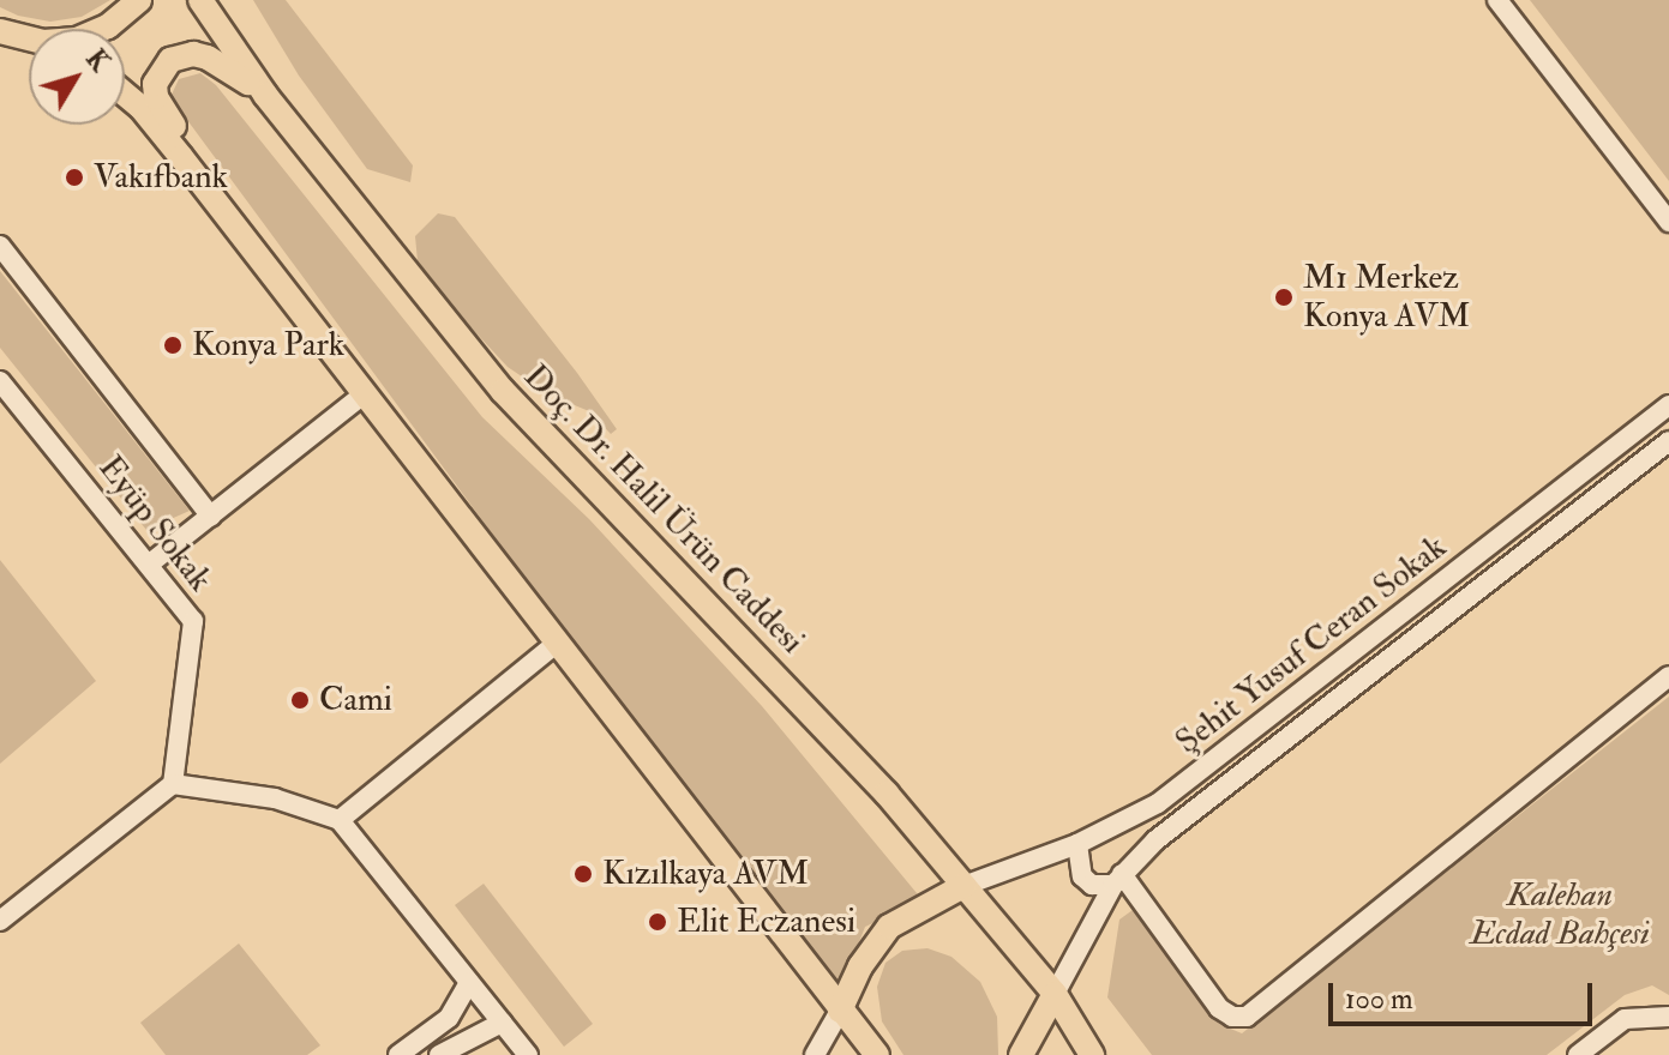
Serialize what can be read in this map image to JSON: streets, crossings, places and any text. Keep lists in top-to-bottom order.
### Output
{
  "streets": {
    "main road": ["Doç. Dr. Halil Ürün Caddesi"],
    "street": ["Eyüp Sokak", "Şehit Yusuf Ceran Sokak"]
  },
  "crossings": [
    ["Doç. Dr. Halil Ürün Caddesi", "Şehit Yusuf Ceran Sokak"]
  ],
  "parks": ["Kalehan Ecdad Bahçesi"],
  "places": [
    "Vakıfbank",
    "M1 Merkez Konya AVM",
    "Konya Park",
    "Cami",
    "Kızılkaya AVM",
    "Elit Eczanesi"
  ],
  "scale_bar": "100 m",
  "north": "top right"
}
